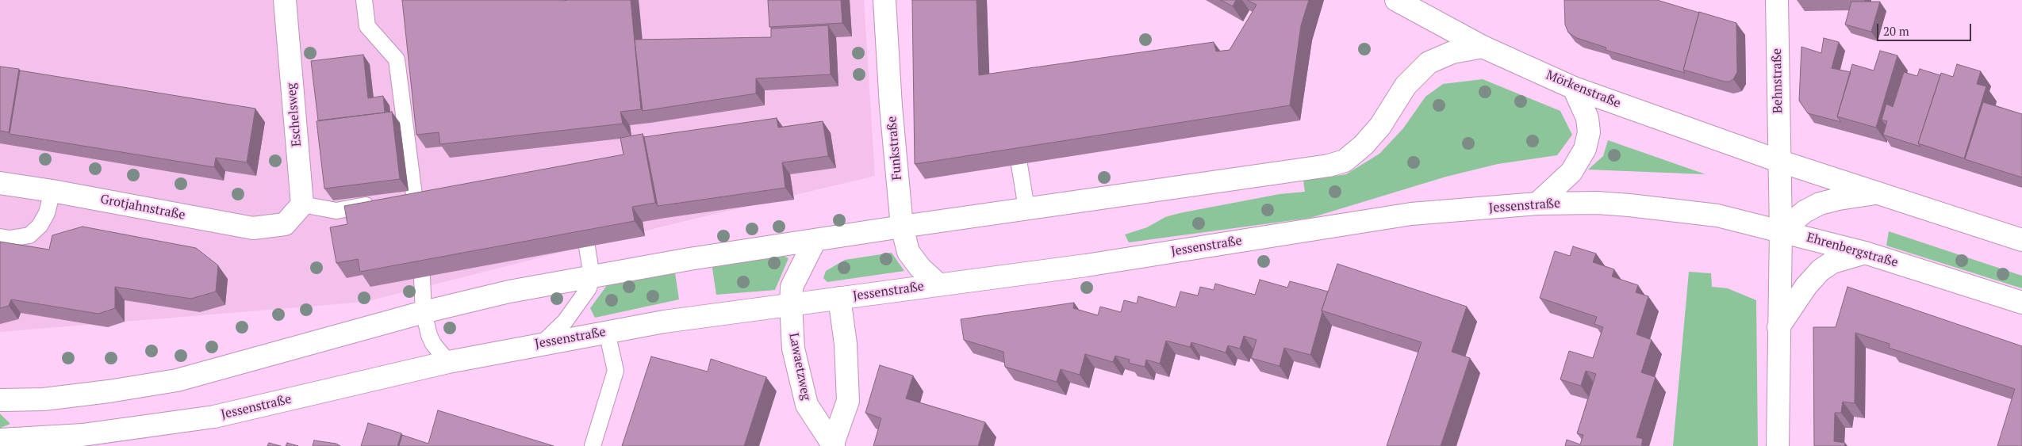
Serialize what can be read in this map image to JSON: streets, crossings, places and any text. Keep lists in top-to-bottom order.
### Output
{
  "streets": {
    "street": [
      "Behnstraße",
      "Mörkenstraße",
      "Eschelsweg",
      "Funkstraße",
      "Jessenstraße",
      "Grotjahnstraße",
      "Ehrenbergstraße",
      "Lawaetzweg"
    ]
  },
  "crossings": [
    ["Behnstraße", "Mörkenstraße"],
    ["Behnstraße", "Jessenstraße"],
    ["Behnstraße", "Ehrenbergstraße"],
    ["Mörkenstraße", "Ehrenbergstraße"],
    ["Eschelsweg", "Grotjahnstraße"],
    ["Funkstraße", "Jessenstraße"],
    ["Jessenstraße", "Ehrenbergstraße"],
    ["Jessenstraße", "Lawaetzweg"]
  ],
  "scale_bar": "20 m"
}
